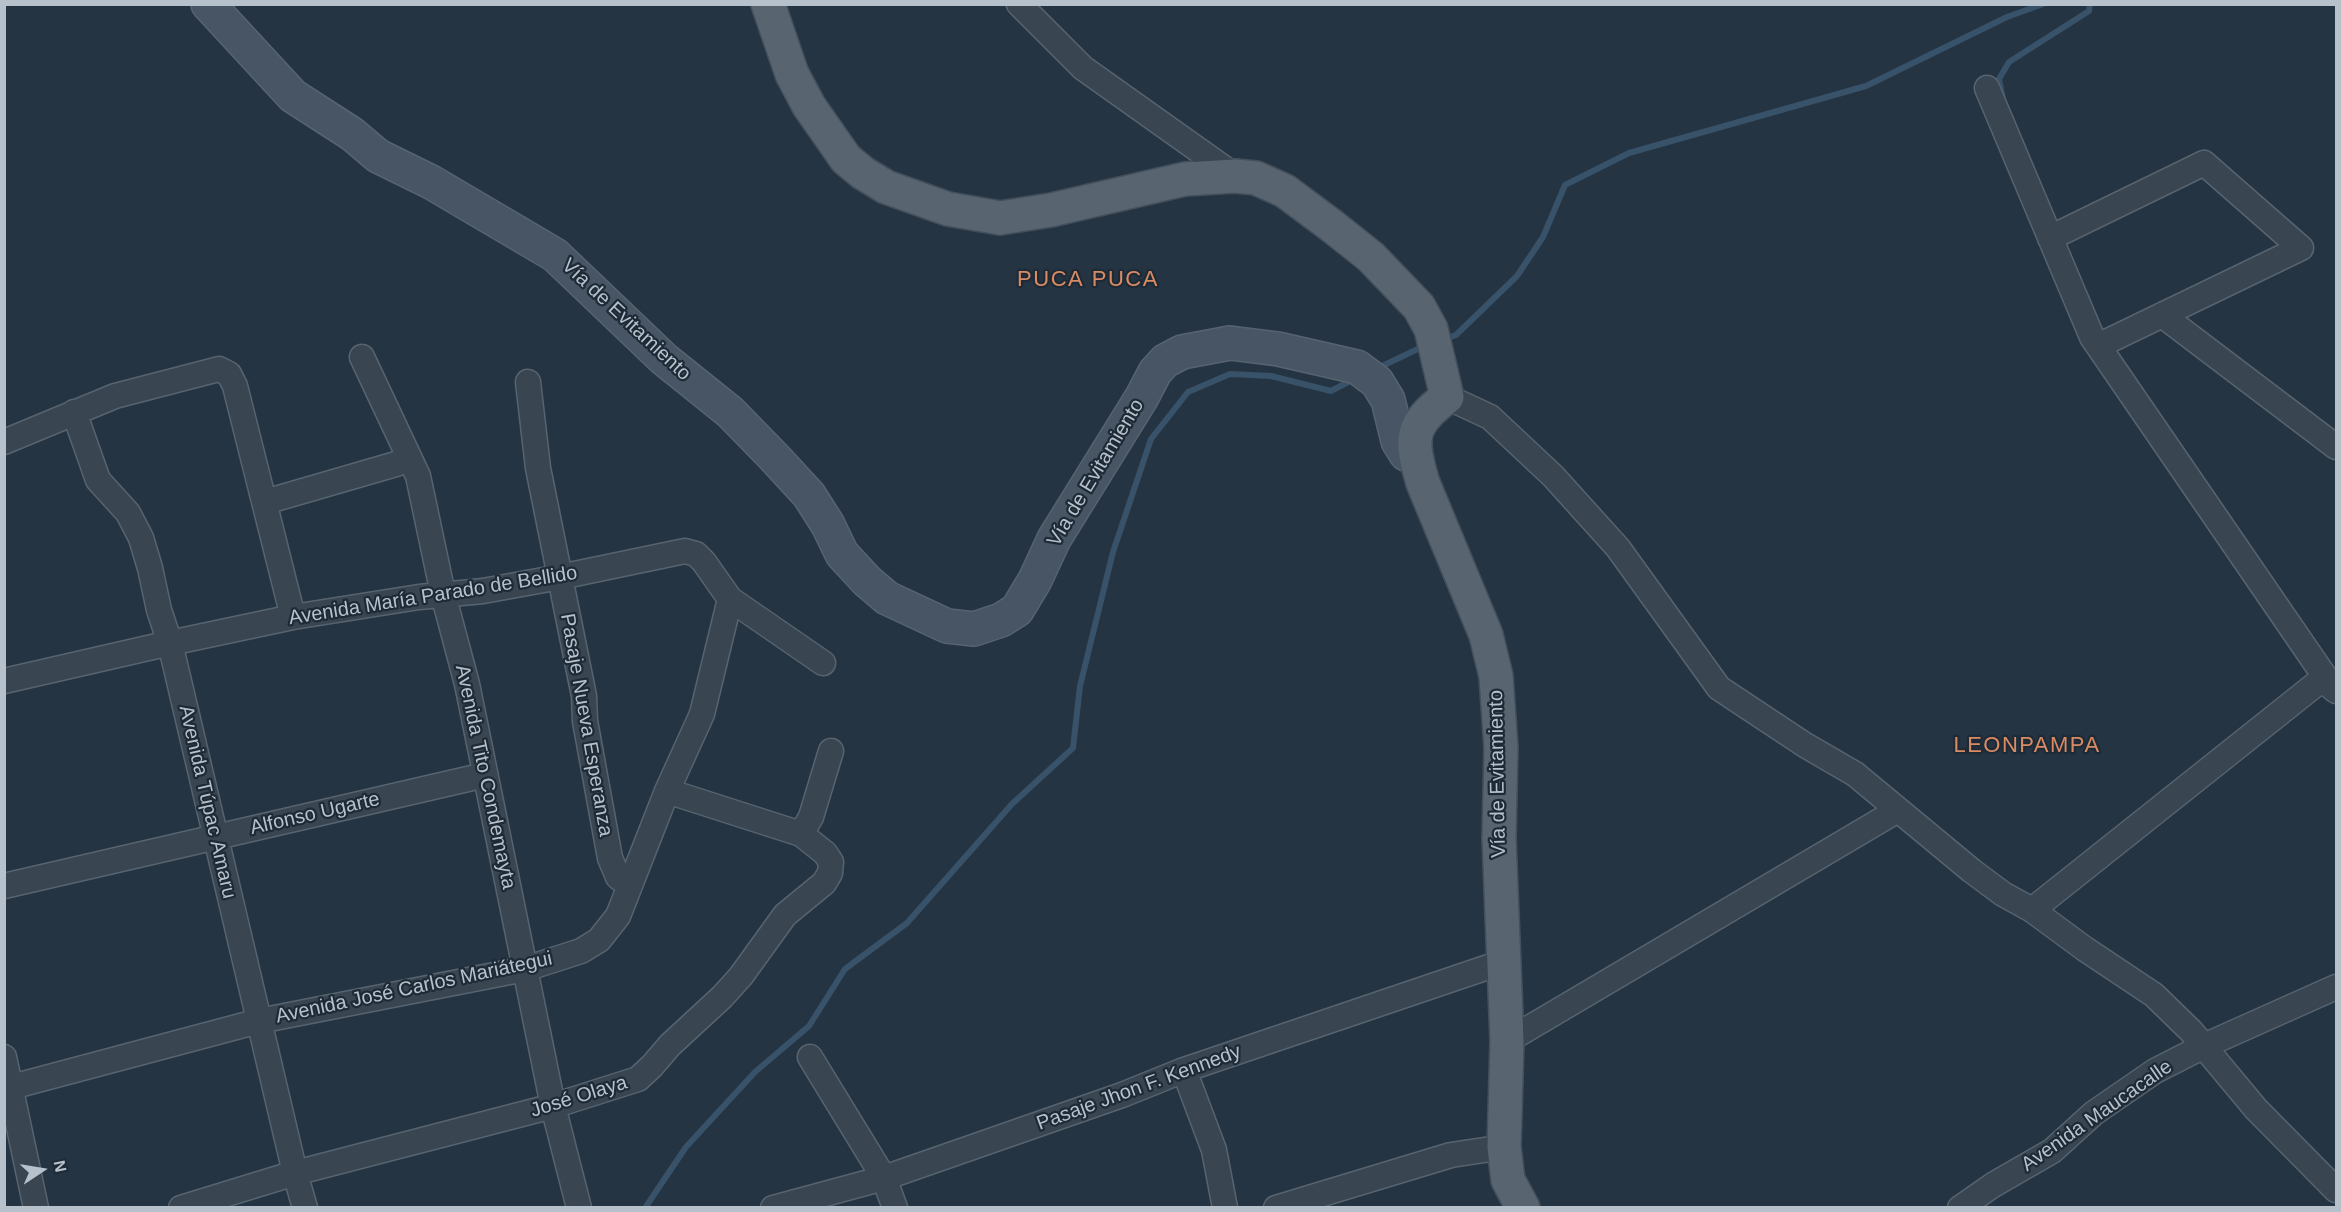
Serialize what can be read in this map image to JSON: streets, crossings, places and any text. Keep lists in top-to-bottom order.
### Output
{
  "streets": {
    "main road": ["Vía de Evitamiento"],
    "street": [
      "Avenida María Parado de Bellido",
      "Pasaje Nueva Esperanza",
      "Avenida Tito Condemayta",
      "Avenida Túpac Amaru",
      "Alfonso Ugarte",
      "Avenida José Carlos Mariátegui",
      "Pasaje Jhon F. Kennedy",
      "José Olaya",
      "Avenida Maucacalle"
    ]
  },
  "crossings": [
    ["Vía de Evitamiento", "Pasaje Jhon F. Kennedy"],
    ["Avenida María Parado de Bellido", "Pasaje Nueva Esperanza"],
    ["Avenida María Parado de Bellido", "Avenida Tito Condemayta"],
    ["Avenida María Parado de Bellido", "Avenida Túpac Amaru"],
    ["Avenida María Parado de Bellido", "Avenida José Carlos Mariátegui"],
    ["Pasaje Nueva Esperanza", "Avenida José Carlos Mariátegui"],
    ["Avenida Tito Condemayta", "Alfonso Ugarte"],
    ["Avenida Tito Condemayta", "Avenida José Carlos Mariátegui"],
    ["Avenida Tito Condemayta", "José Olaya"],
    ["Avenida Túpac Amaru", "Alfonso Ugarte"],
    ["Avenida Túpac Amaru", "Avenida José Carlos Mariátegui"],
    ["Avenida Túpac Amaru", "José Olaya"]
  ],
  "districts": ["PUCA PUCA", "LEONPAMPA"],
  "north": "right"
}
